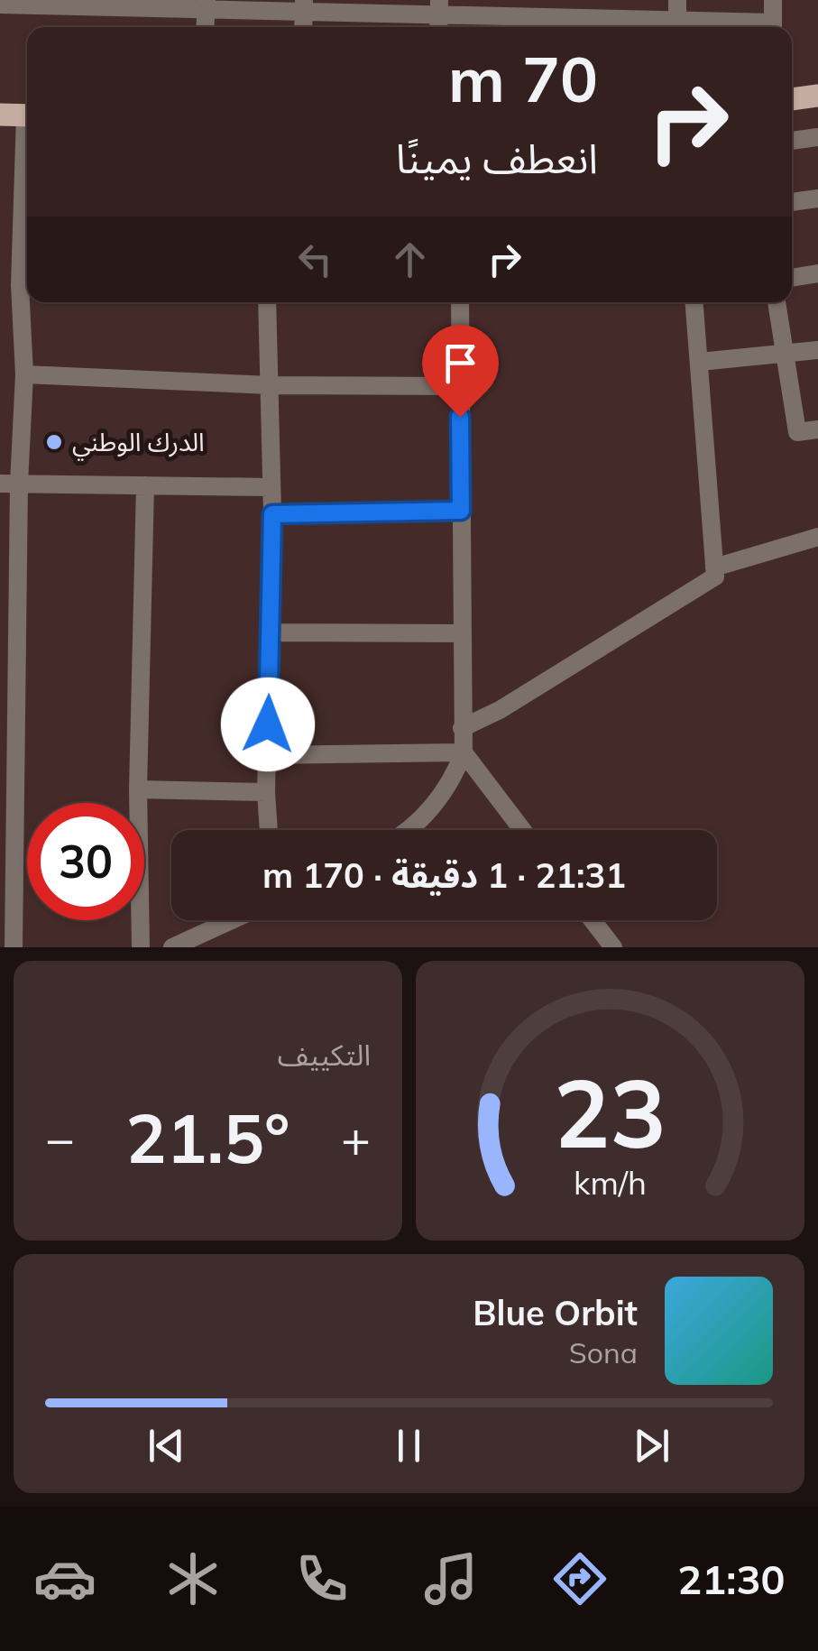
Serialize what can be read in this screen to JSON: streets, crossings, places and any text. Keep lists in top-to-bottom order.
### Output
{
  "places": ["الدرك الوطني"],
  "page": {
    "turn": ["70 m", "انعطف يمينًا"],
    "limit": "30",
    "trip": "21:31 · 1 دقيقة · 170 m",
    "tile": "التكييف",
    "heat": ["−", "21.5°", "+"],
    "song": ["Blue Orbit", "Sona"],
    "tabs": "21:30",
    "gauge": ["23", "km/h"]
  }
}
